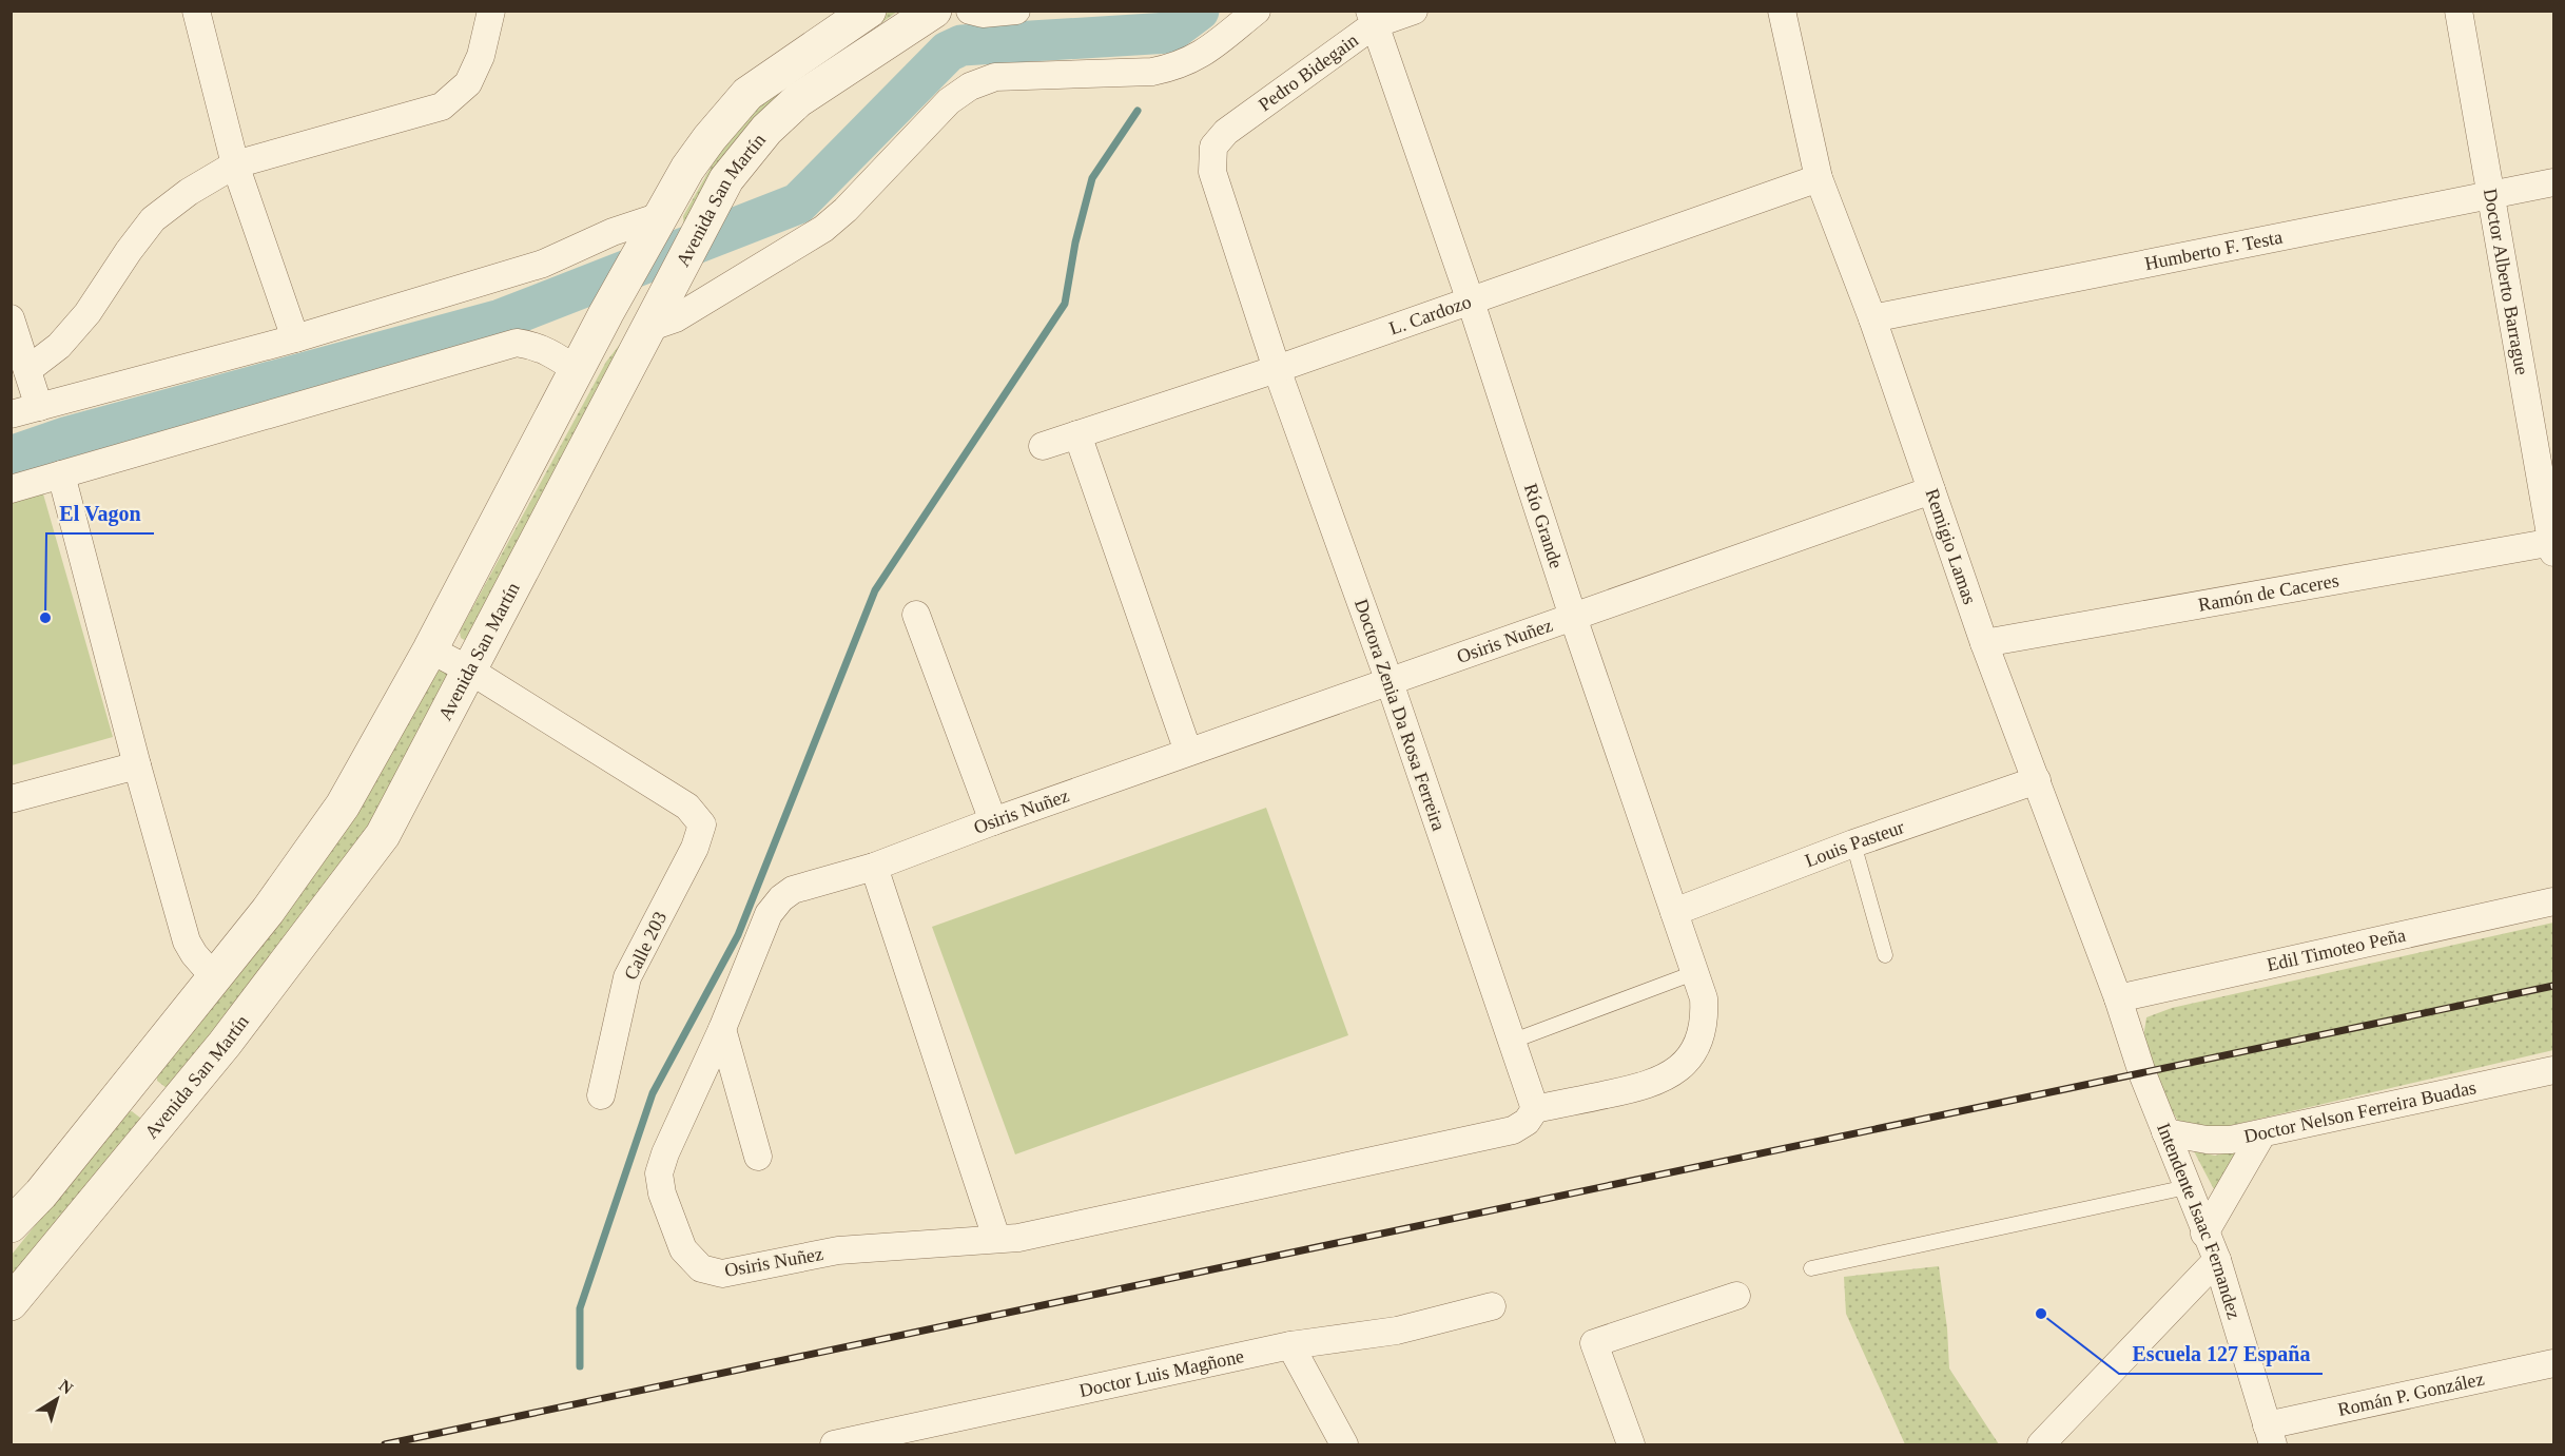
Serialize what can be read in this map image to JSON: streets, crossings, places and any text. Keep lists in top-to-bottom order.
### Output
{
  "streets": {
    "street": [
      "Pedro Bidegain",
      "Avenida San Martín",
      "Humberto F. Testa",
      "Doctor Alberto Barrague",
      "L. Cardozo",
      "Río Grande",
      "Remigio Lamas",
      "Ramón de Caceres",
      "Osiris Nuñez",
      "Doctora Zenia Da Rosa Ferreira",
      "Louis Pasteur",
      "Calle 203",
      "Edil Timoteo Peña",
      "Doctor Nelson Ferreira Buadas",
      "Intendente Isaac Fernandez",
      "Doctor Luis Magñone",
      "Román P. González"
    ]
  },
  "crossings": [
    ["Pedro Bidegain", "Río Grande"],
    ["Pedro Bidegain", "Doctora Zenia Da Rosa Ferreira"],
    ["Avenida San Martín", "Calle 203"],
    ["Humberto F. Testa", "Doctor Alberto Barrague"],
    ["Humberto F. Testa", "Remigio Lamas"],
    ["Doctor Alberto Barrague", "Ramón de Caceres"],
    ["L. Cardozo", "Río Grande"],
    ["L. Cardozo", "Remigio Lamas"],
    ["L. Cardozo", "Doctora Zenia Da Rosa Ferreira"],
    ["Río Grande", "Osiris Nuñez"],
    ["Río Grande", "Doctora Zenia Da Rosa Ferreira"],
    ["Río Grande", "Louis Pasteur"],
    ["Remigio Lamas", "Ramón de Caceres"],
    ["Remigio Lamas", "Osiris Nuñez"],
    ["Remigio Lamas", "Louis Pasteur"],
    ["Remigio Lamas", "Edil Timoteo Peña"],
    ["Remigio Lamas", "Intendente Isaac Fernandez"],
    ["Osiris Nuñez", "Doctora Zenia Da Rosa Ferreira"],
    ["Doctor Nelson Ferreira Buadas", "Intendente Isaac Fernandez"],
    ["Intendente Isaac Fernandez", "Román P. González"]
  ],
  "places": ["El Vagon", "Escuela 127 España"],
  "north": "top right"
}
